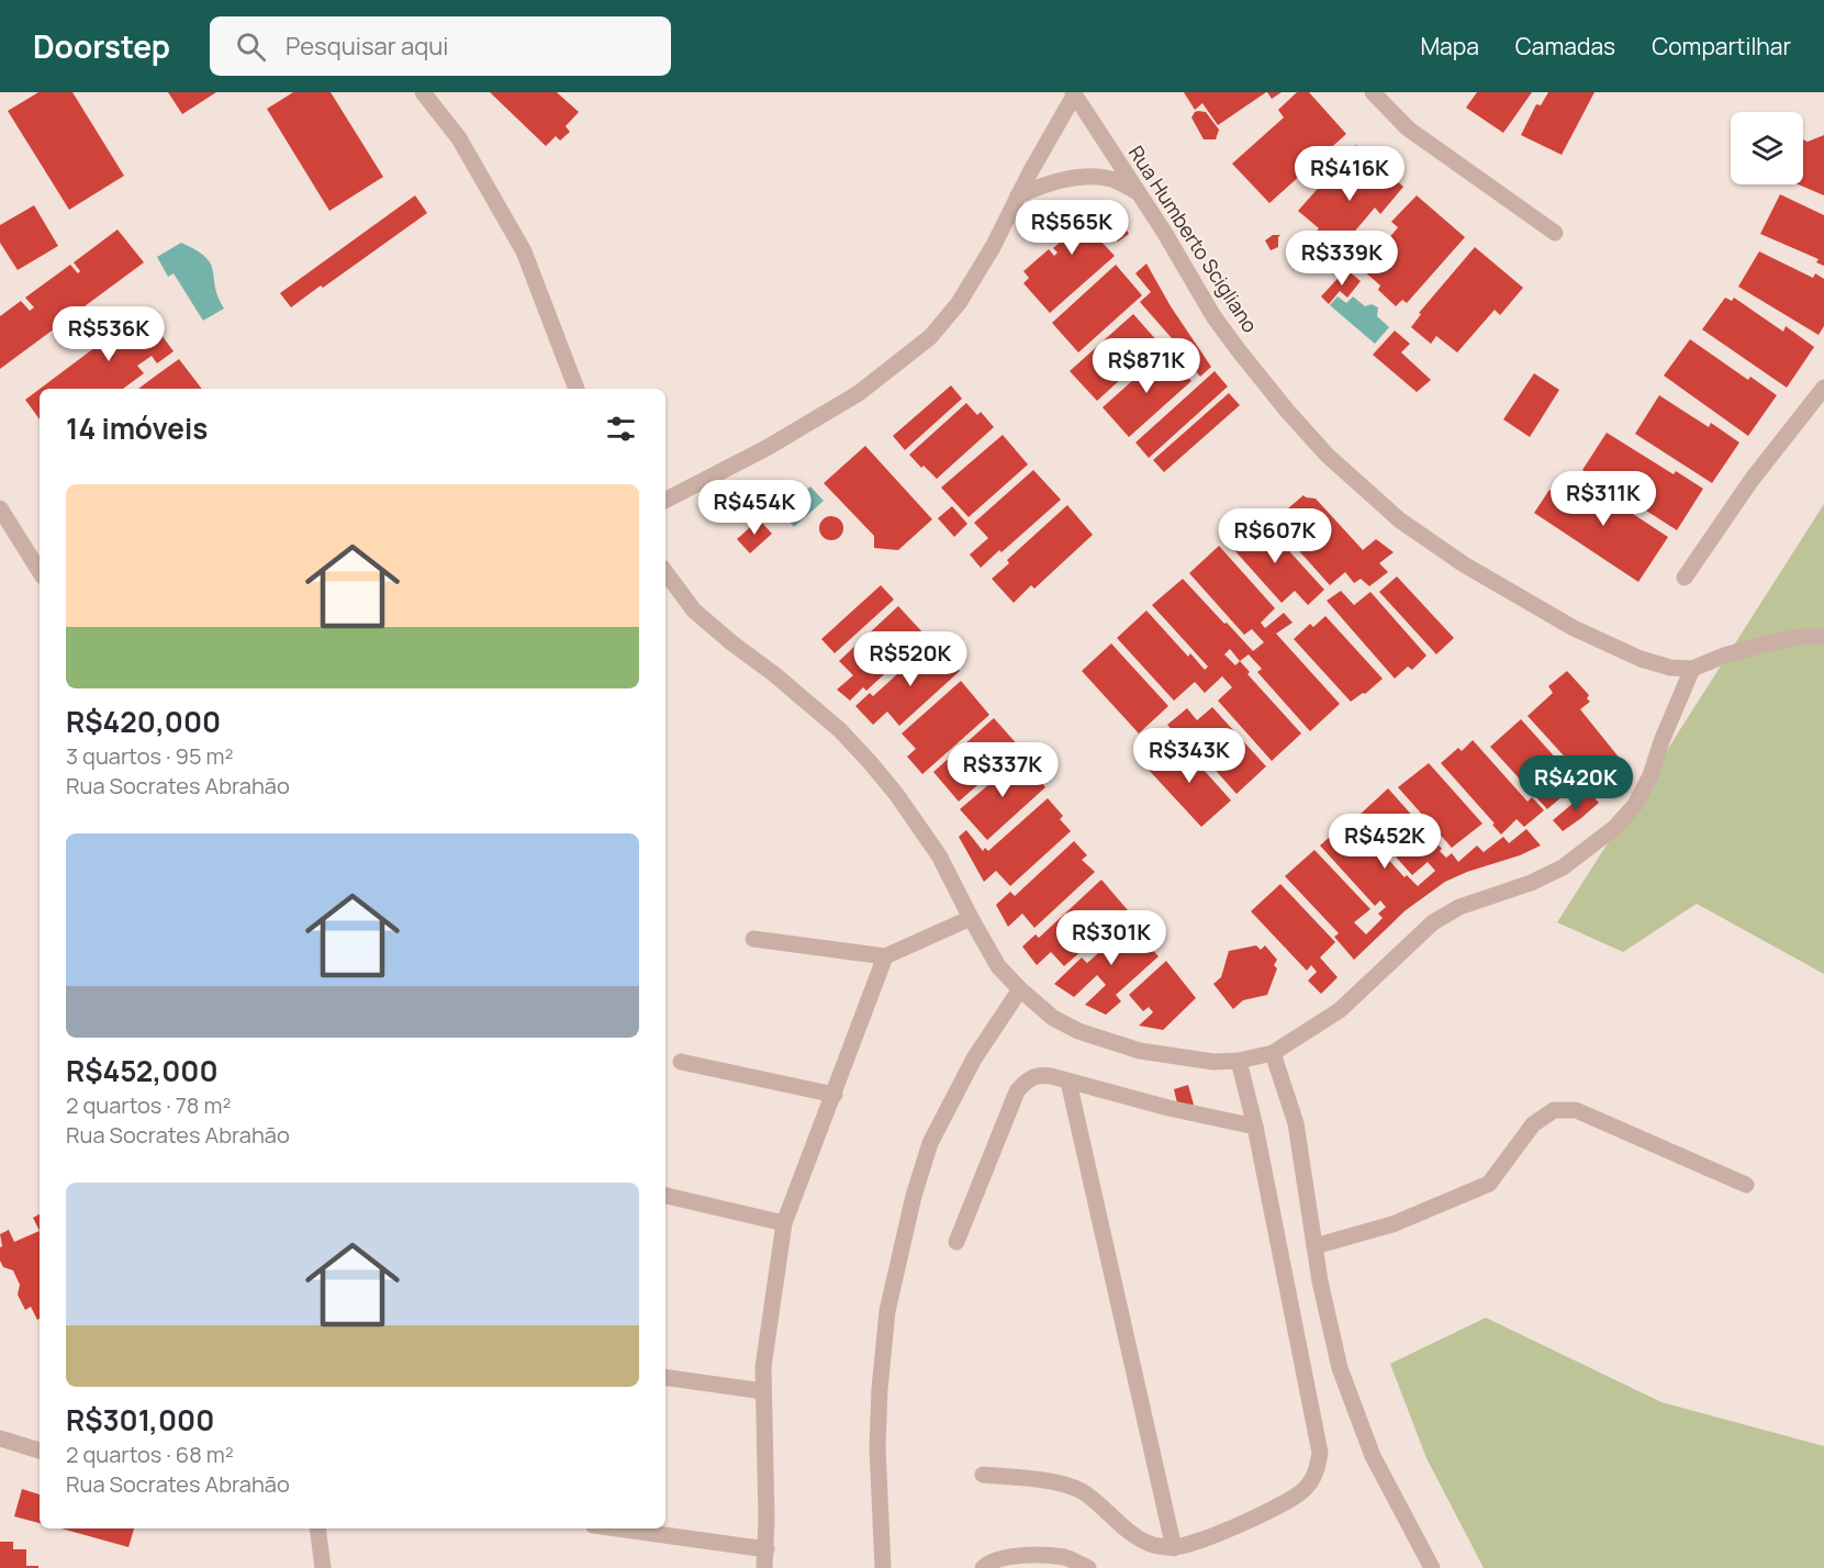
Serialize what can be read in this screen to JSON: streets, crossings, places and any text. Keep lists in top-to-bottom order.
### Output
{
  "streets": {
    "street": ["Rua Humberto Scigliano"]
  },
  "page": {
    "header": "Doorstep",
    "search": "Pesquisar aqui",
    "nav": ["Mapa", "Camadas", "Compartilhar"],
    "price": [
      "R$416K",
      "R$565K",
      "R$339K",
      "R$536K",
      "R$871K",
      "R$311K",
      "R$454K",
      "R$607K",
      "R$520K",
      "R$343K",
      "R$337K",
      "R$420K",
      "R$452K",
      "R$301K"
    ],
    "heading": "14 imóveis",
    "list": [
      {
        "name": "R$420,000",
        "note": "3 quartos · 95 m² · Rua Socrates Abrahão"
      },
      {
        "name": "R$452,000",
        "note": "2 quartos · 78 m² · Rua Socrates Abrahão"
      },
      {
        "name": "R$301,000",
        "note": "2 quartos · 68 m² · Rua Socrates Abrahão"
      }
    ]
  }
}
